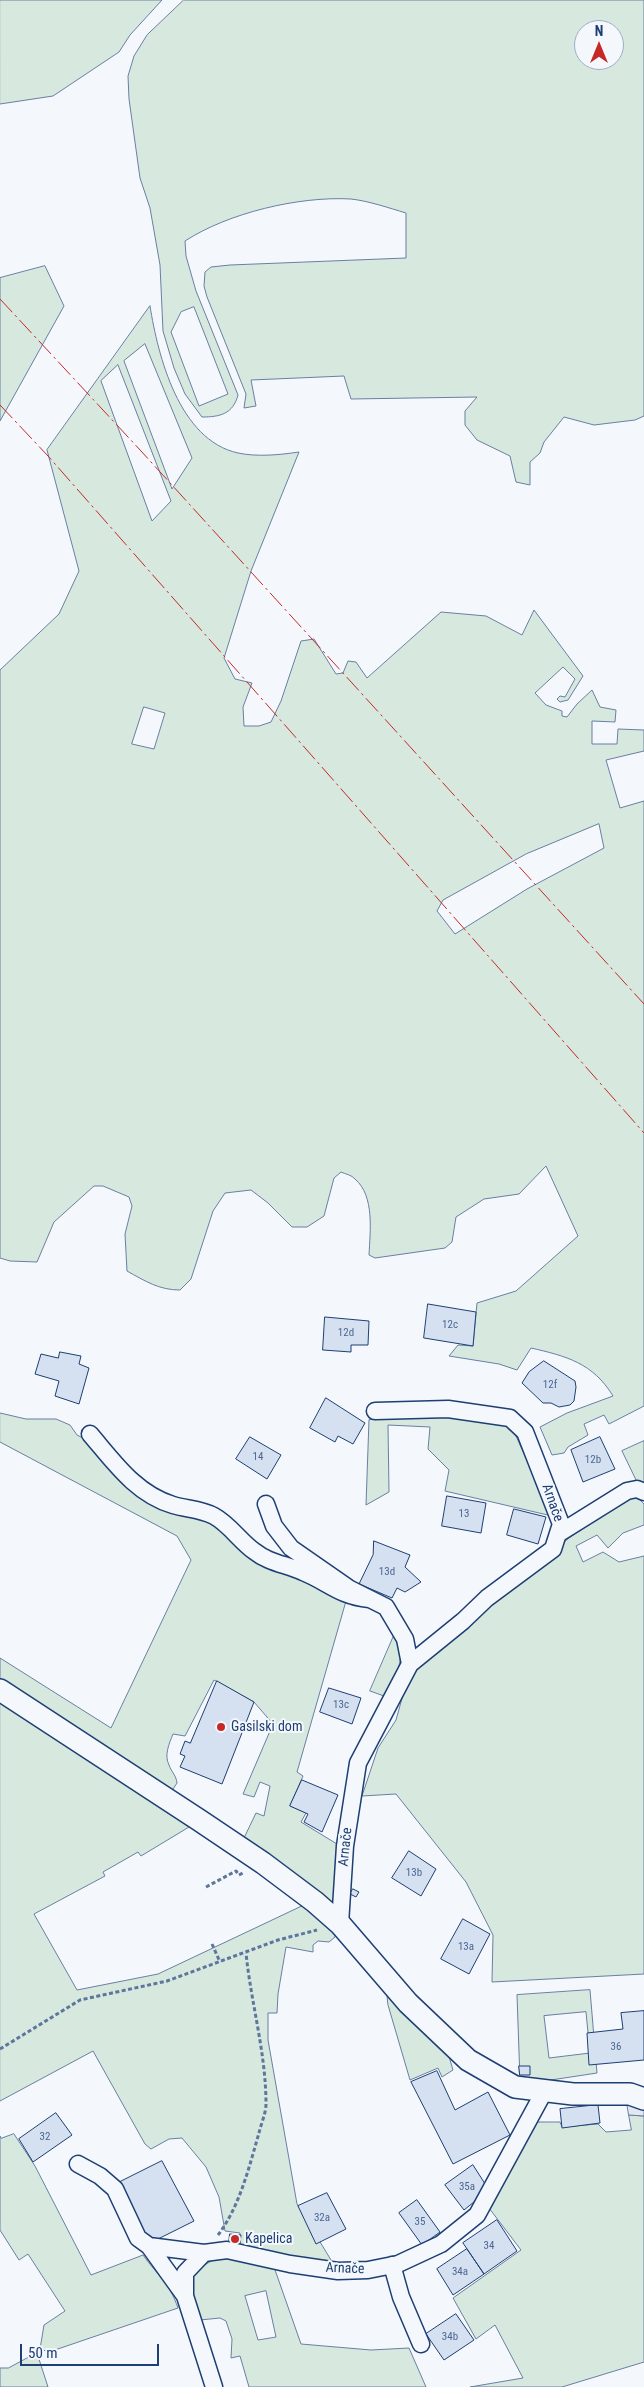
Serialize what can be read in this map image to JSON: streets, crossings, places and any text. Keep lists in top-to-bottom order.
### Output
{
  "streets": {
    "street": ["Arnače"]
  },
  "places": ["Gasilski dom", "Kapelica"],
  "house_numbers": [
    "12c",
    "12d",
    "12f",
    "14",
    "12b",
    "13",
    "13d",
    "13c",
    "13b",
    "13a",
    "36",
    "32",
    "35a",
    "32a",
    "35",
    "34",
    "34a",
    "34b"
  ],
  "scale_bar": "50 m",
  "north": "top"
}
